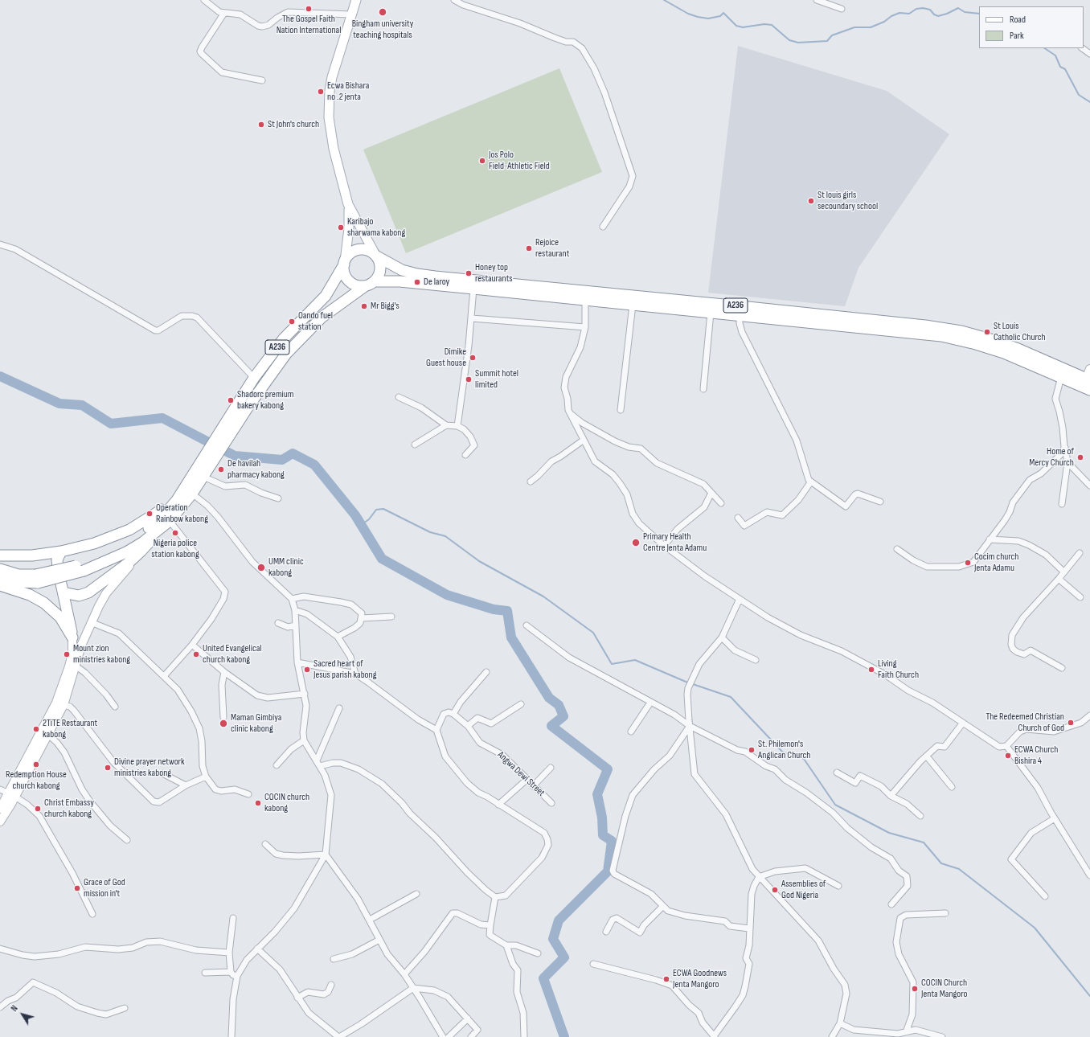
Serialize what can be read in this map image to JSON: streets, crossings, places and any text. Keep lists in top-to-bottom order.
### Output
{
  "streets": {
    "highway": ["A236"],
    "street": ["Angwa Dewi Street"]
  },
  "places": [
    "The Gospel Faith Nation International",
    "Bingham university teaching hospitals",
    "Ecwa Bishara no .2 jenta",
    "St John's church",
    "Jos Polo Field-Athletic Field",
    "St louis girls secoundary school",
    "Karibajo sharwama kabong",
    "Rejoice restaurant",
    "Honey top restaurants",
    "De laroy",
    "Mr Bigg's",
    "Oando fuel station",
    "St Louis Catholic Church",
    "Dimike Guest house",
    "Summit hotel limited",
    "Shadorc premium bakery kabong",
    "Home of Mercy Church",
    "De havilah pharmacy kabong",
    "Operation Rainbow kabong",
    "Nigeria police station kabong",
    "Primary Health Centre Jenta Adamu",
    "Cocim church Jenta Adamu",
    "UMM clinic kabong",
    "Mount zion ministries kabong",
    "United Evangelical church kabong",
    "Sacred heart of Jesus parish kabong",
    "Living Faith Church",
    "The Redeemed Christian Church of God",
    "Maman Gimbiya clinic kabong",
    "2TiTE Restaurant kabong",
    "St. Philemon's Anglican Church",
    "ECWA Church Bishira 4",
    "Redemption House church kabong",
    "Divine prayer network ministries kabong",
    "COCIN church kabong",
    "Christ Embassy church kabong",
    "Grace of God mission in't",
    "Assemblies of God Nigeria",
    "ECWA Goodnews Jenta Mangoro",
    "COCIN Church Jenta Mangoro"
  ],
  "legend": ["Road", "Park"],
  "north": "top left"
}
